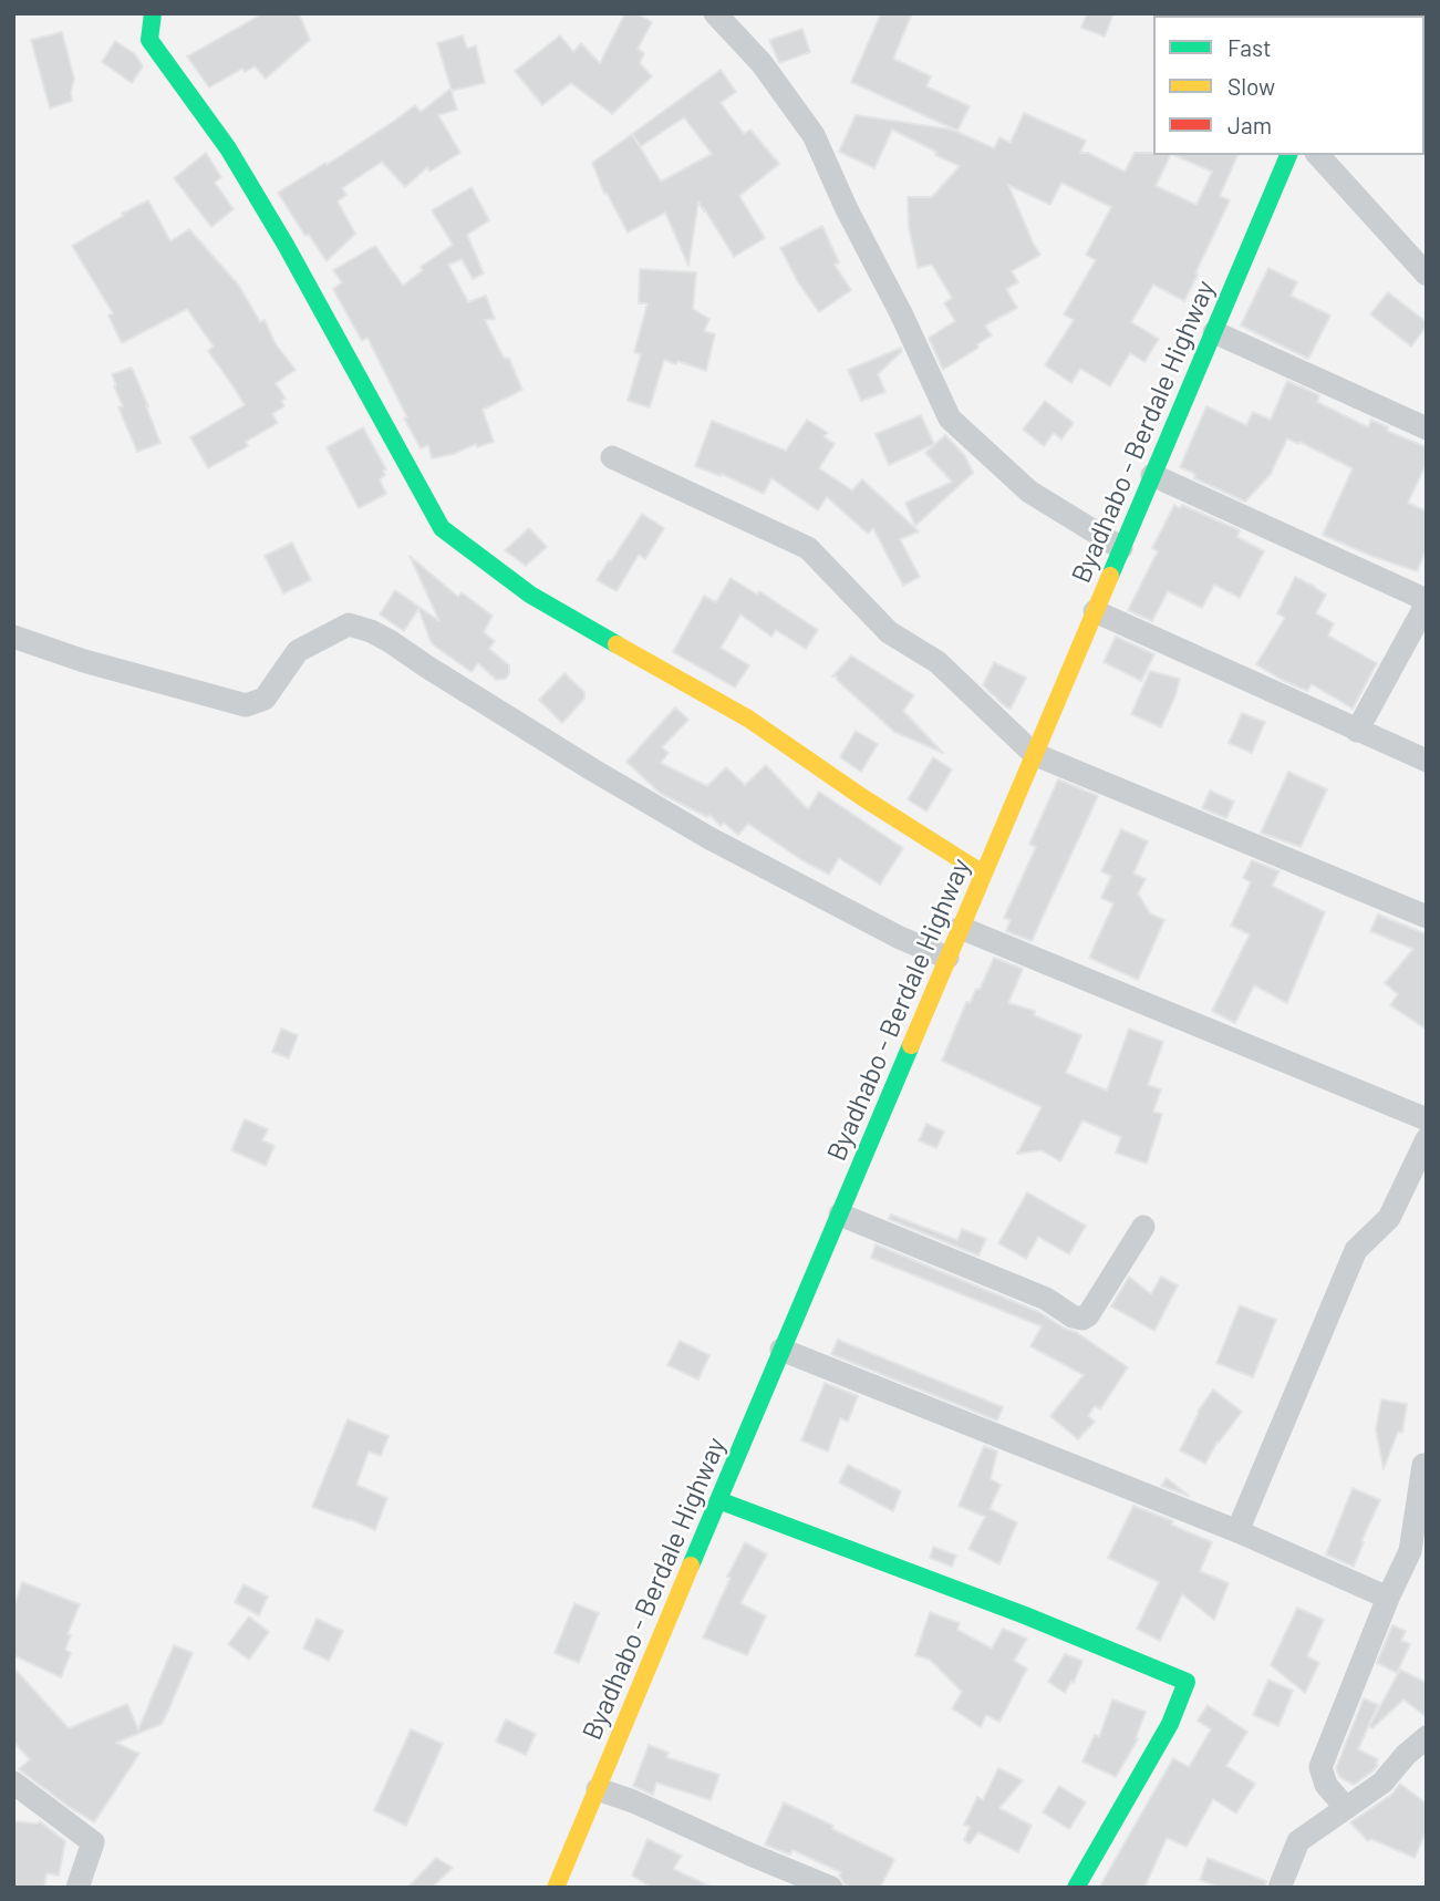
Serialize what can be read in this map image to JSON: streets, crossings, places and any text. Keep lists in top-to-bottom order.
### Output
{
  "streets": {
    "street": ["Byadhabo - Berdale Highway"]
  },
  "legend": ["Fast", "Slow", "Jam"]
}
